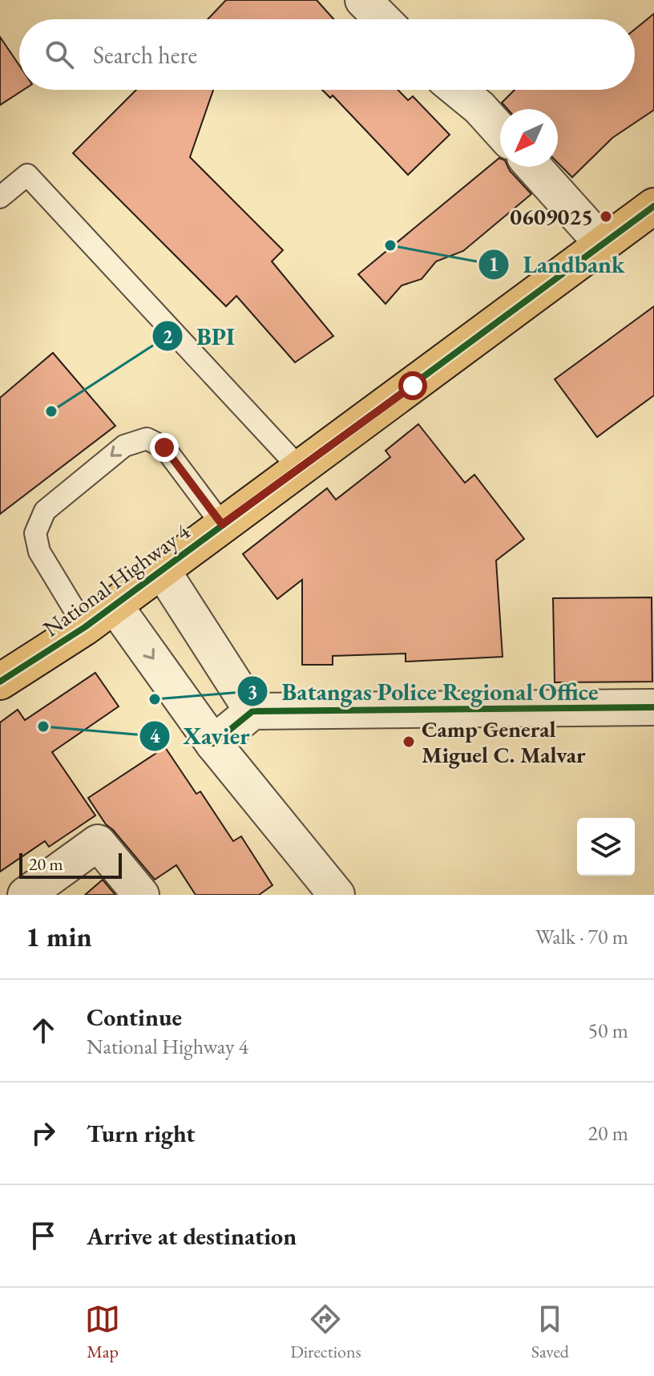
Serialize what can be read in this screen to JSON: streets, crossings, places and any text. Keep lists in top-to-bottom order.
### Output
{
  "streets": {
    "main road": ["National Highway 4"]
  },
  "places": [
    "0609025",
    "Landbank",
    "BPI",
    "Batangas Police Regional Office",
    "Xavier",
    "Camp General Miguel C. Malvar"
  ],
  "scale_bar": "20 m",
  "north": "bottom left",
  "page": {
    "search": "Search here",
    "scale": "20 m",
    "heading": ["1 min", "Walk · 70 m"],
    "list": [
      ["Continue", "National Highway 4", "50 m"],
      ["Turn right", "20 m"],
      "Arrive at destination"
    ],
    "nav": ["Map", "Directions", "Saved"]
  }
}
